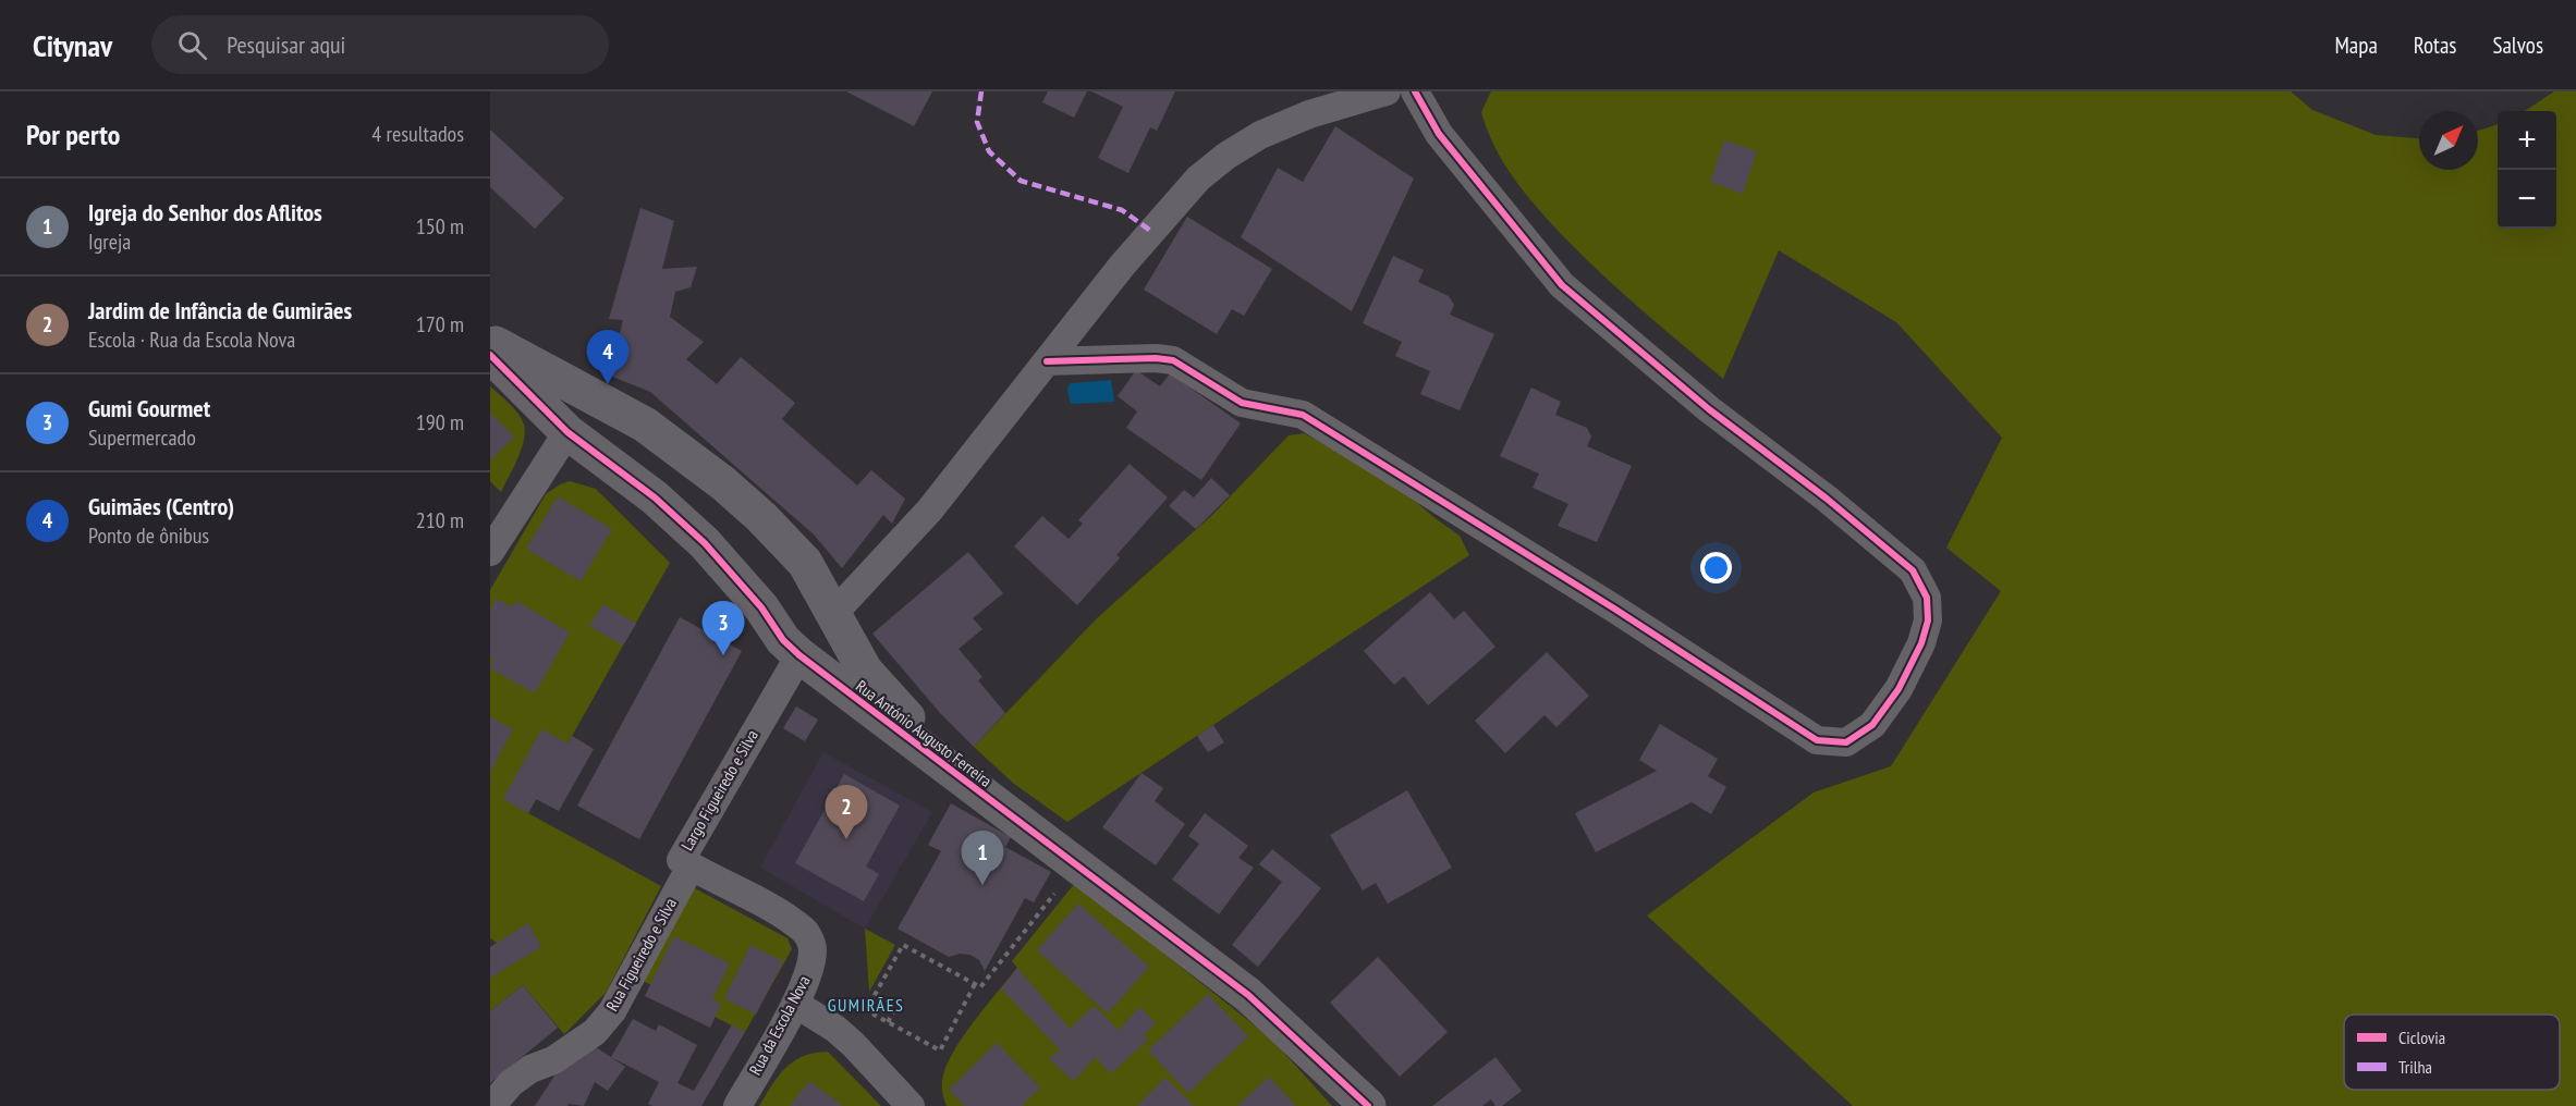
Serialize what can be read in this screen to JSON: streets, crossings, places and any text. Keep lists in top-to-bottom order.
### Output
{
  "streets": {
    "street": [
      "Rua António Augusto Ferreira",
      "Largo Figueiredo e Silva",
      "Rua Figueiredo e Silva",
      "Rua da Escola Nova"
    ]
  },
  "crossings": [
    ["Rua António Augusto Ferreira", "Largo Figueiredo e Silva"],
    ["Largo Figueiredo e Silva", "Rua Figueiredo e Silva"],
    ["Largo Figueiredo e Silva", "Rua da Escola Nova"]
  ],
  "districts": ["GUMIRÃES"],
  "legend": ["Ciclovia", "Trilha"],
  "north": "top right",
  "page": {
    "header": "Citynav",
    "search": "Pesquisar aqui",
    "nav": ["Mapa", "Rotas", "Salvos"],
    "heading": ["Por perto", "4 resultados"],
    "map_buttons": ["+", "−"],
    "list": [
      {
        "mark": "1",
        "name": "Igreja do Senhor dos Aflitos",
        "note": "Igreja",
        "value": "150 m"
      },
      {
        "mark": "2",
        "name": "Jardim de Infância de Gumirães",
        "note": "Escola · Rua da Escola Nova",
        "value": "170 m"
      },
      {
        "mark": "3",
        "name": "Gumi Gourmet",
        "note": "Supermercado",
        "value": "190 m"
      },
      {
        "mark": "4",
        "name": "Guimães (Centro)",
        "note": "Ponto de ônibus",
        "value": "210 m"
      }
    ],
    "pins": [
      "4",
      "3",
      "2",
      "1"
    ]
  }
}
